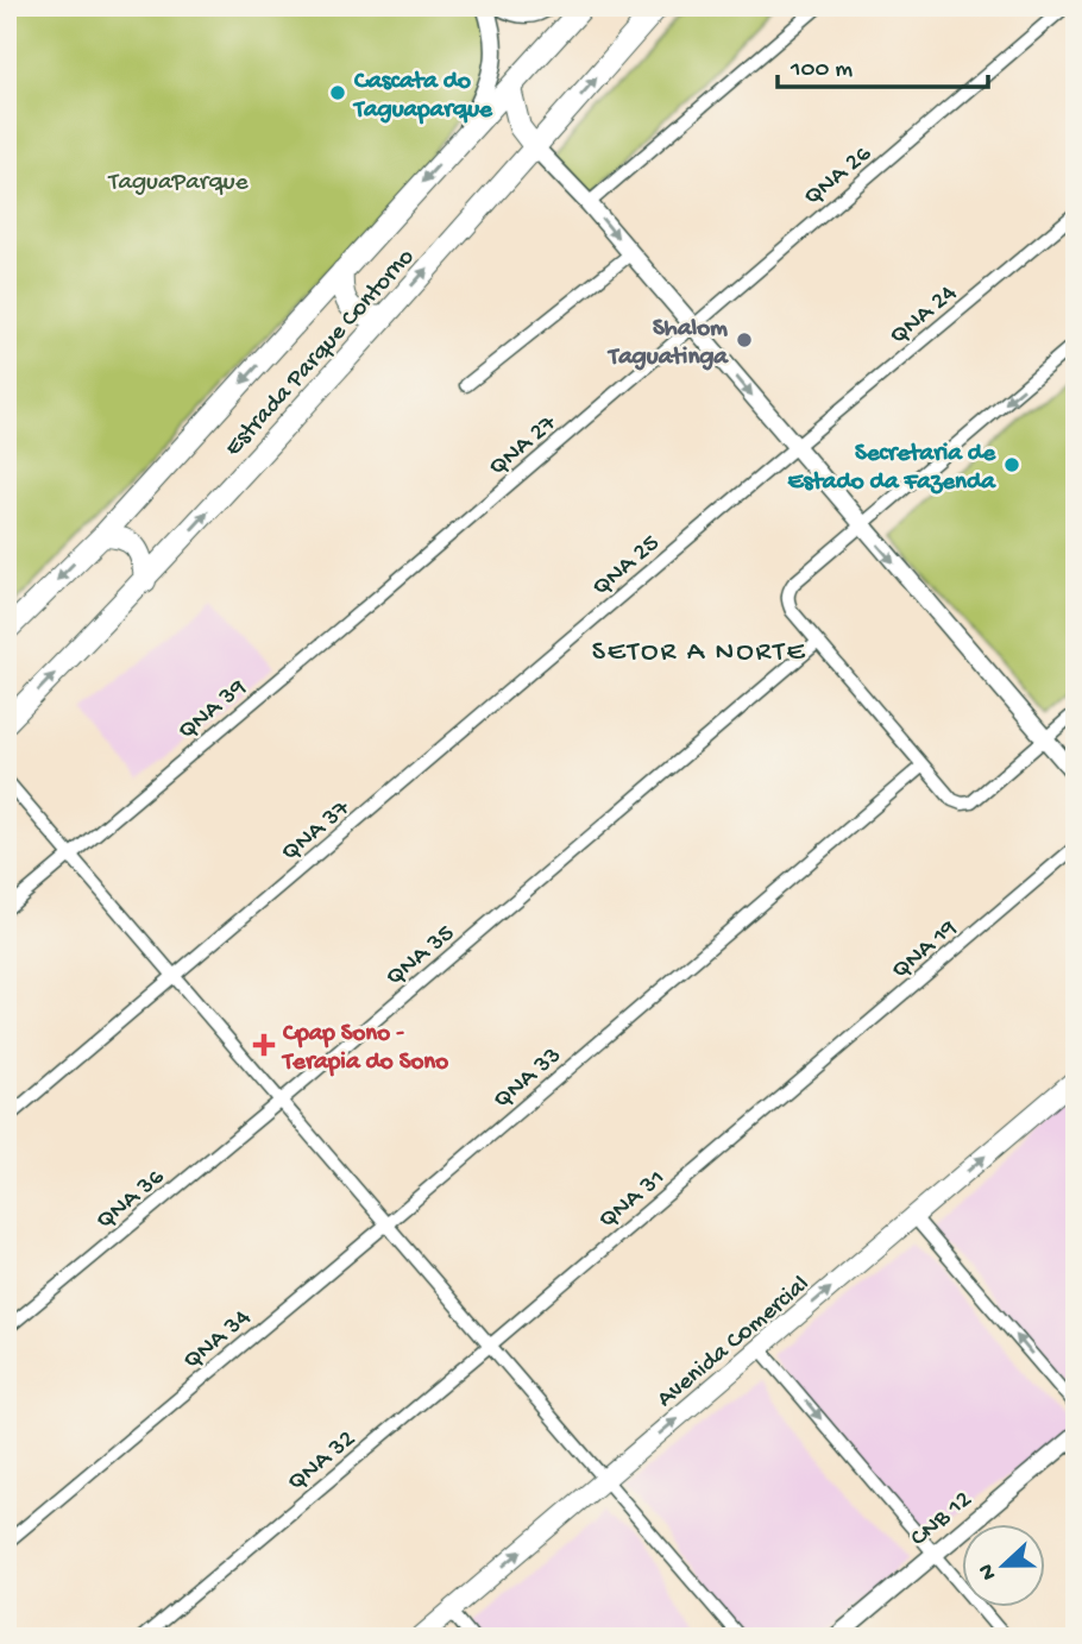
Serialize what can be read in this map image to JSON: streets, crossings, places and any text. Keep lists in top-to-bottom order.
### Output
{
  "streets": {
    "highway": ["Estrada Parque Contorno"],
    "main road": ["Avenida Comercial"],
    "street": [
      "QNA 26",
      "QNA 24",
      "QNA 27",
      "QNA 25",
      "QNA 39",
      "QNA 37",
      "QNA 19",
      "QNA 35",
      "QNA 33",
      "QNA 36",
      "QNA 31",
      "QNA 34",
      "QNA 32",
      "CNB 12"
    ]
  },
  "crossings": [
    ["QNA 26", "QNA 27"],
    ["QNA 24", "QNA 25"],
    ["QNA 27", "QNA 39"],
    ["QNA 25", "QNA 37"],
    ["QNA 19", "QNA 31"],
    ["QNA 35", "QNA 36"],
    ["QNA 33", "QNA 34"],
    ["QNA 31", "QNA 32"]
  ],
  "one_way": ["Avenida Comercial"],
  "districts": ["SETOR A NORTE"],
  "parks": ["TaguaParque"],
  "places": {
    "other": ["Cascata do Taguaparque", "Shalom Taguatinga", "Secretaria de Estado da Fazenda"],
    "health": ["Cpap Sono - Terapia do Sono"]
  },
  "scale_bar": "100 m",
  "north": "left"
}
